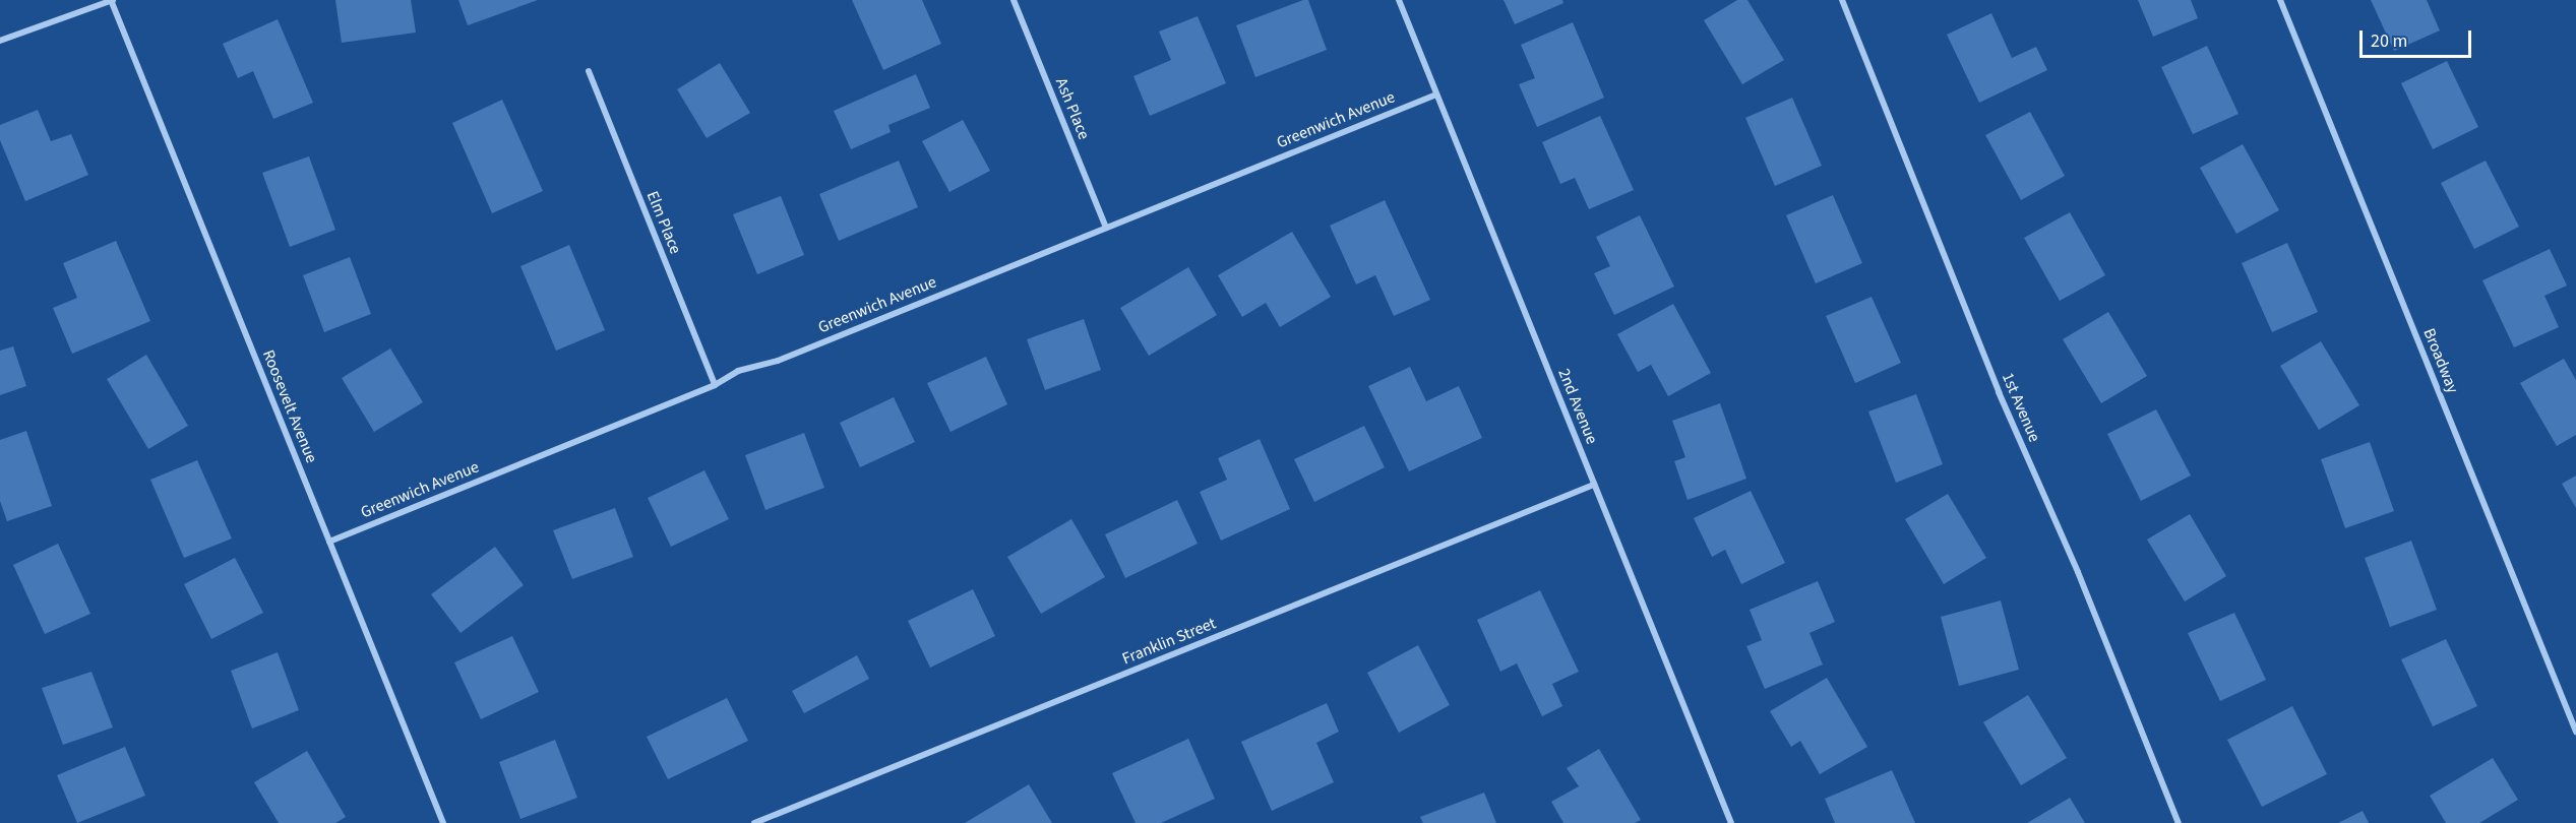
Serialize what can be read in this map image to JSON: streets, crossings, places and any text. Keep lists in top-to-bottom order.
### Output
{
  "streets": {
    "street": [
      "Ash Place",
      "Greenwich Avenue",
      "Elm Place",
      "Broadway",
      "Roosevelt Avenue",
      "2nd Avenue",
      "1st Avenue",
      "Franklin Street"
    ]
  },
  "crossings": [
    ["Ash Place", "Greenwich Avenue"],
    ["Greenwich Avenue", "Elm Place"],
    ["Greenwich Avenue", "Roosevelt Avenue"],
    ["Greenwich Avenue", "2nd Avenue"],
    ["2nd Avenue", "Franklin Street"]
  ],
  "scale_bar": "20 m"
}
